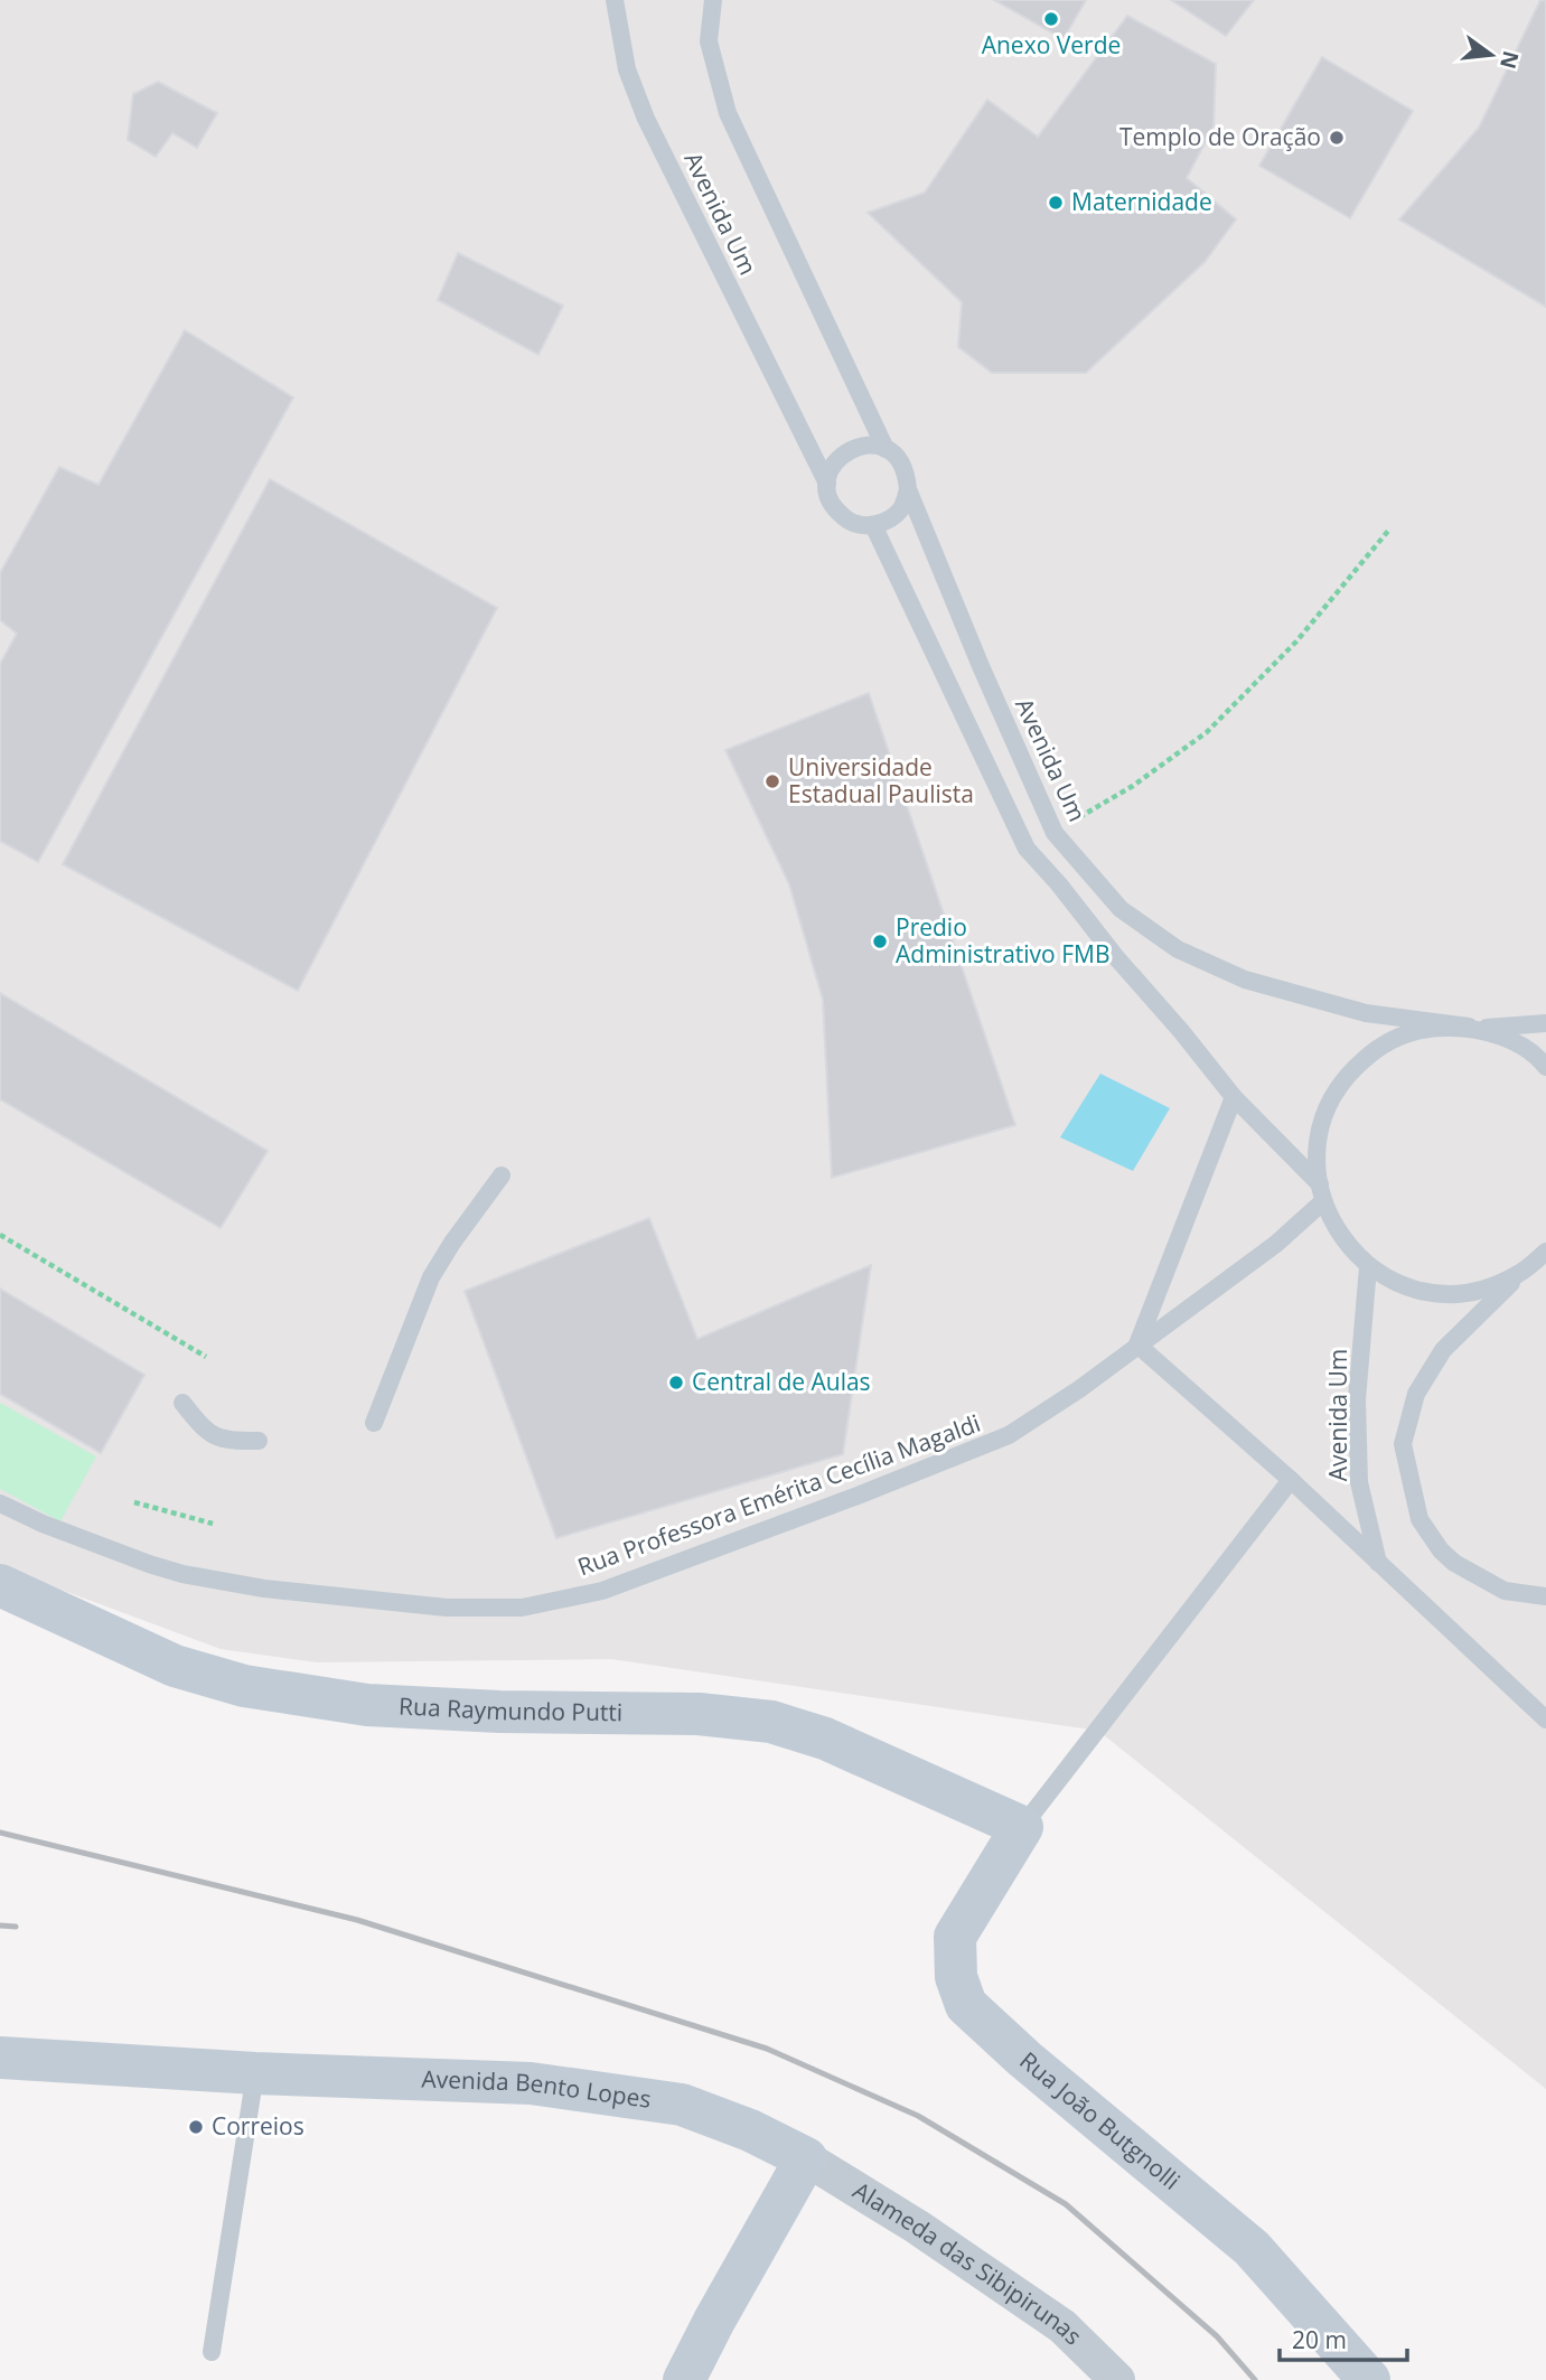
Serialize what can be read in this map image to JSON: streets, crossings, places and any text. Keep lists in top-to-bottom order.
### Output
{
  "streets": {
    "street": [
      "Rua Raymundo Putti",
      "Avenida Bento Lopes",
      "Rua João Butgnolli",
      "Alameda das Sibipirunas"
    ],
    "lane": ["Avenida Um", "Rua Professora Emérita Cecília Magaldi"]
  },
  "crossings": [
    ["Rua Raymundo Putti", "Rua João Butgnolli"],
    ["Avenida Bento Lopes", "Alameda das Sibipirunas"]
  ],
  "places": [
    "Anexo Verde",
    "Templo de Oração",
    "Maternidade",
    "Universidade Estadual Paulista",
    "Predio Administrativo FMB",
    "Central de Aulas",
    "Correios"
  ],
  "scale_bar": "20 m",
  "north": "right"
}
